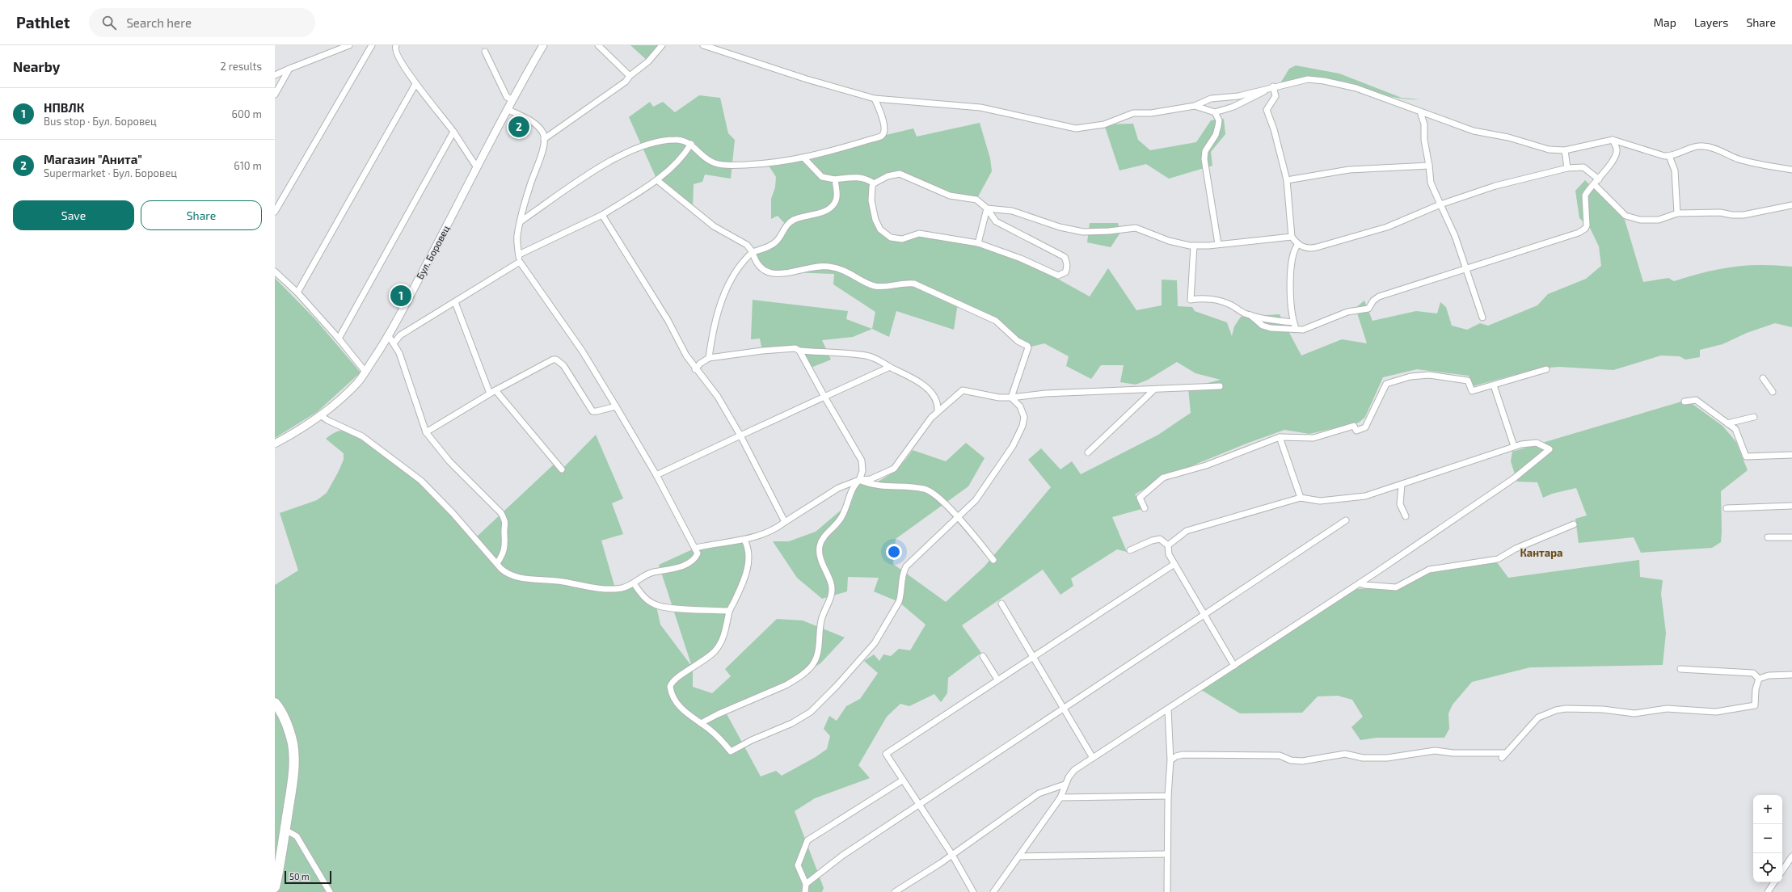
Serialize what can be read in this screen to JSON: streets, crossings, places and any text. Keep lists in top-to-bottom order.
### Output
{
  "streets": {
    "street": ["Бул. Боровец"]
  },
  "districts": ["Кантара"],
  "scale_bar": "50 m",
  "page": {
    "header": "Pathlet",
    "search": "Search here",
    "nav": ["Map", "Layers", "Share"],
    "heading": ["Nearby", "2 results"],
    "list": [
      {
        "mark": "1",
        "name": "НПВЛК",
        "note": "Bus stop · Бул. Боровец",
        "value": "600 m"
      },
      {
        "mark": "2",
        "name": "Магазин \"Анита\"",
        "note": "Supermarket · Бул. Боровец",
        "value": "610 m"
      }
    ],
    "pins": ["2", "1"],
    "buttons": ["Save", "Share"],
    "map_buttons": ["+", "−"],
    "scale": "50 m"
  }
}
